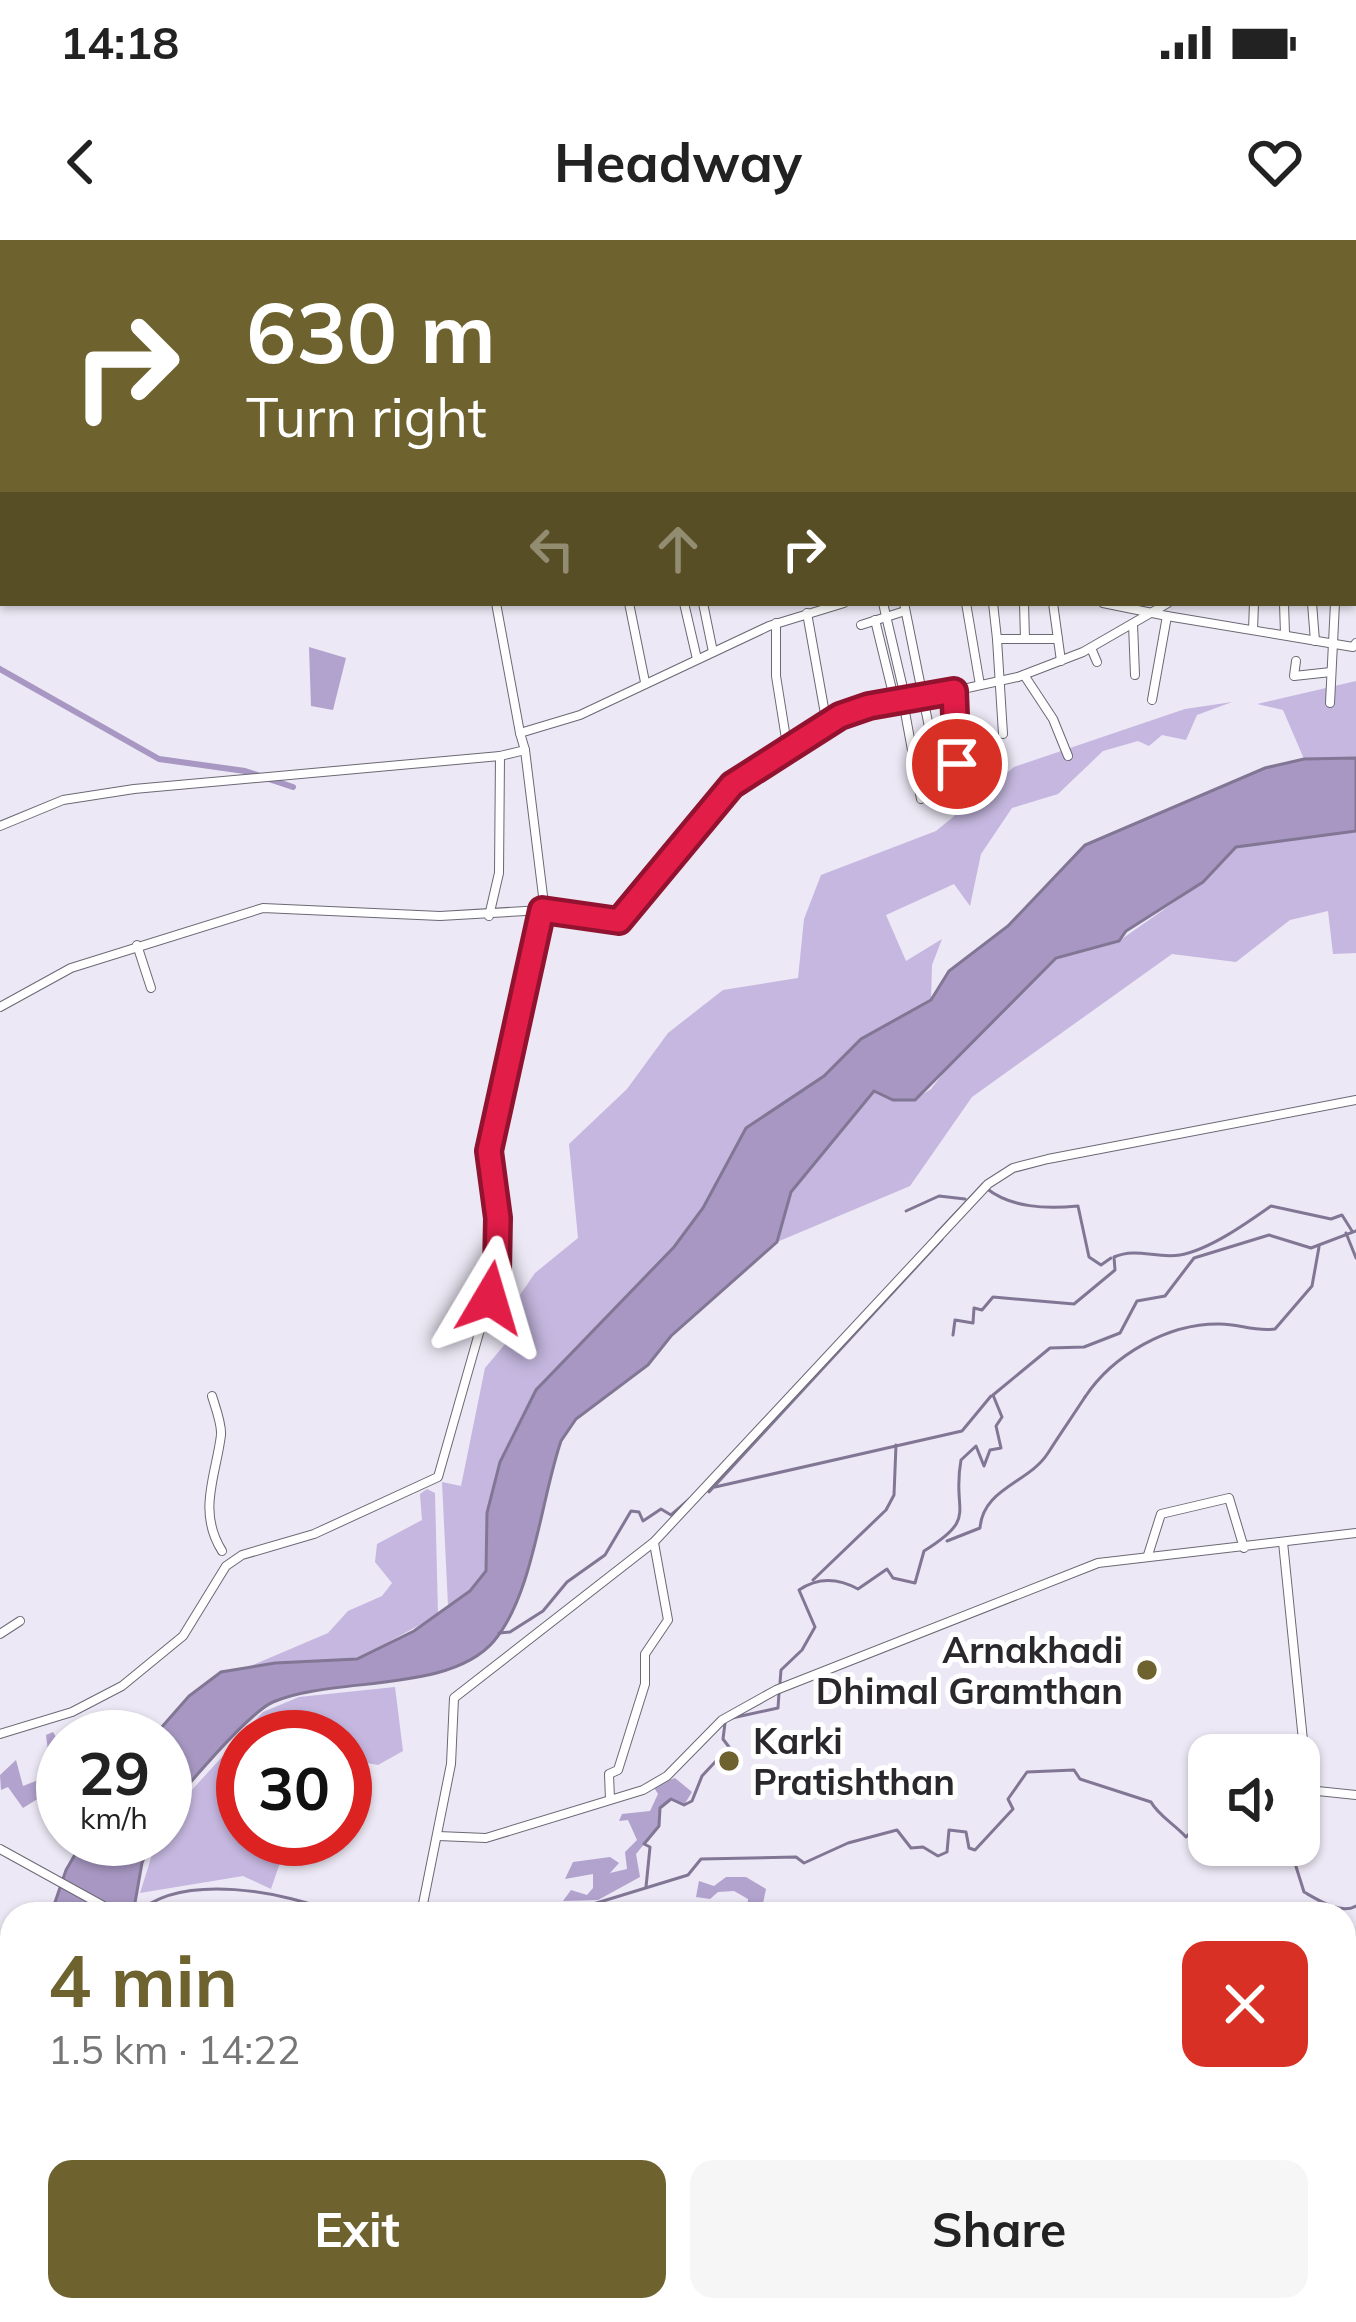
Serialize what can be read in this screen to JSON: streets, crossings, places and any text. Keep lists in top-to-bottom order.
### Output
{
  "places": ["Arnakhadi Dhimal Gramthan", "Karki Pratishthan"],
  "page": {
    "status": "14:18",
    "header": "Headway",
    "turn": ["630 m", "Turn right"],
    "speed": "29 km/h",
    "limit": "30",
    "heading": ["4 min", "1.5 km · 14:22"],
    "buttons": ["Exit", "Share"]
  }
}
